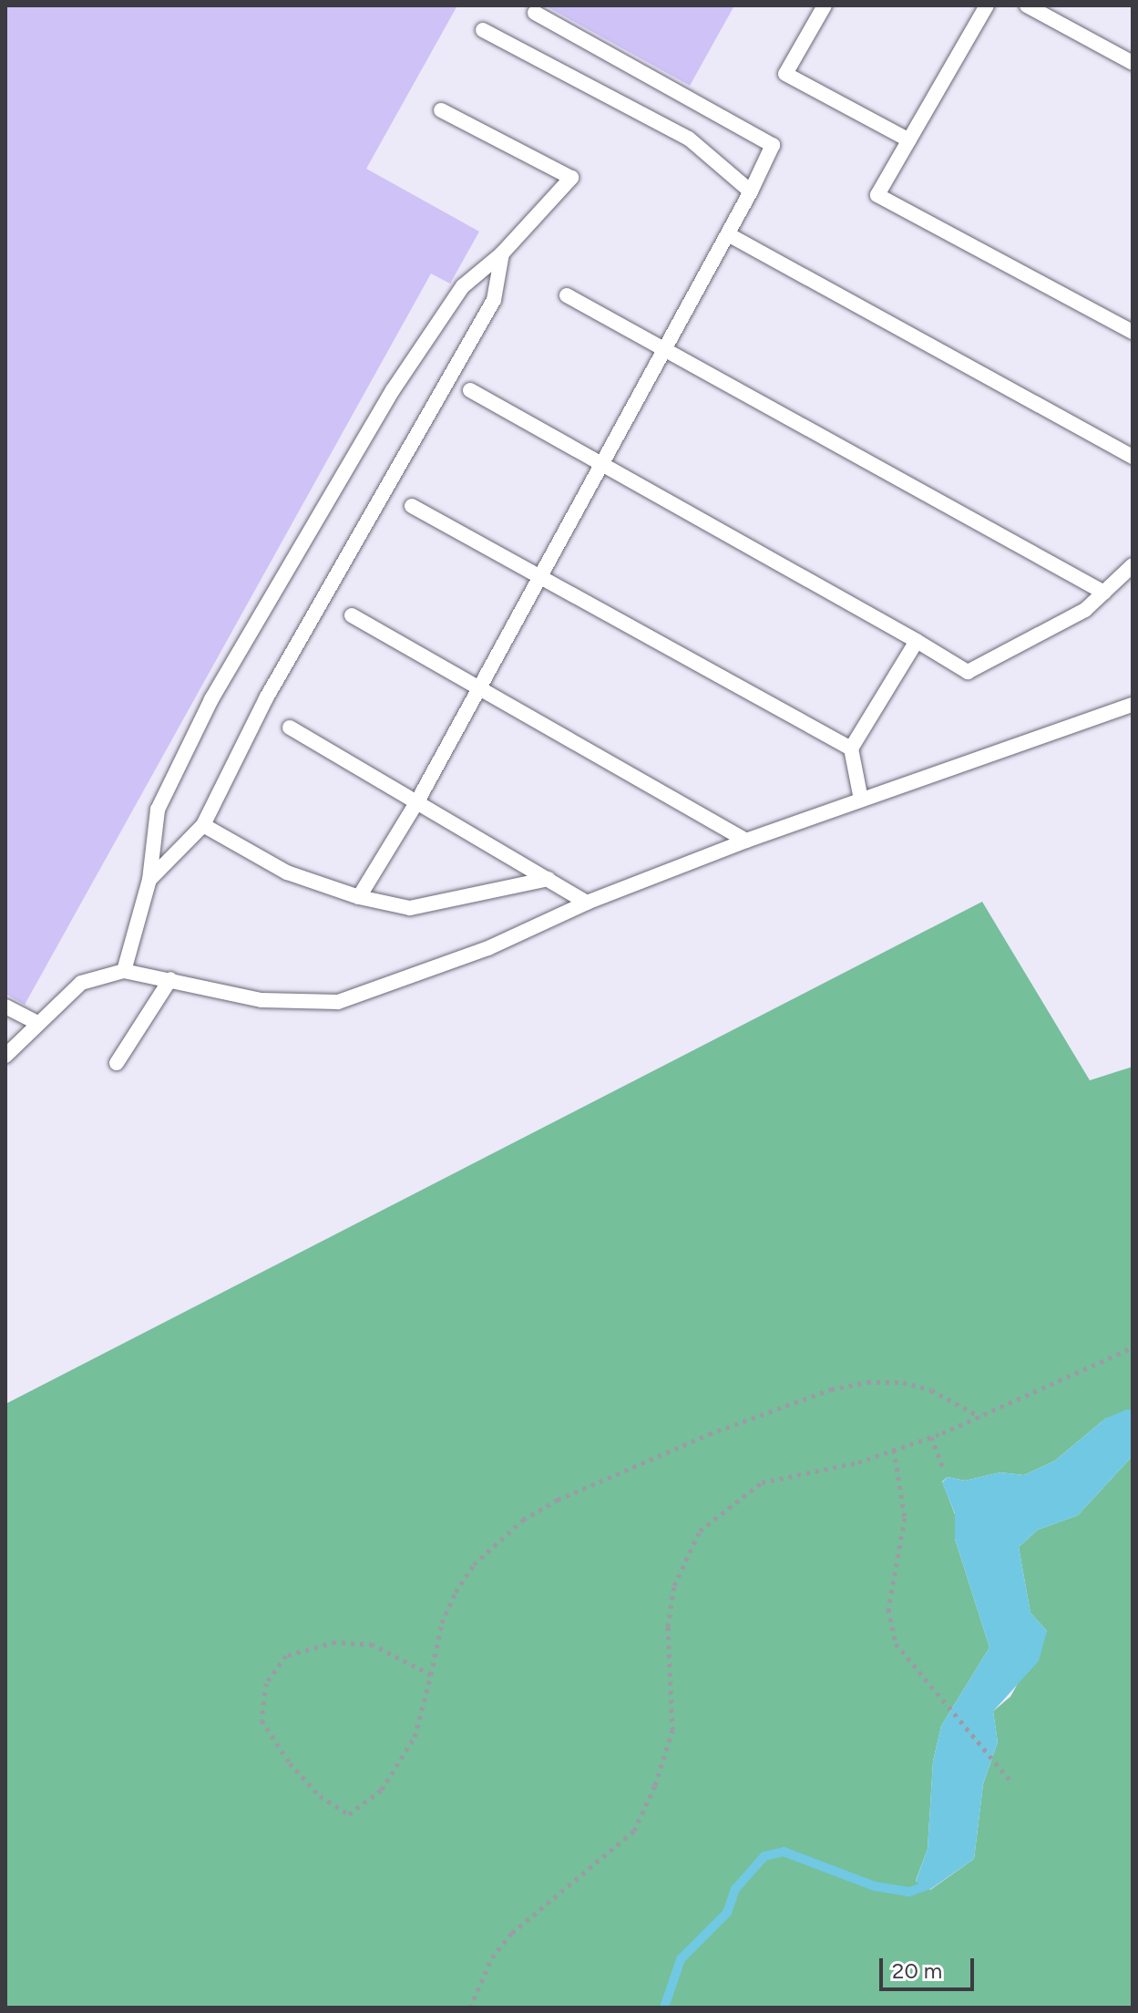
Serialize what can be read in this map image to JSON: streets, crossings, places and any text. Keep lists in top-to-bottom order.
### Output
{
  "scale_bar": "20 m"
}
